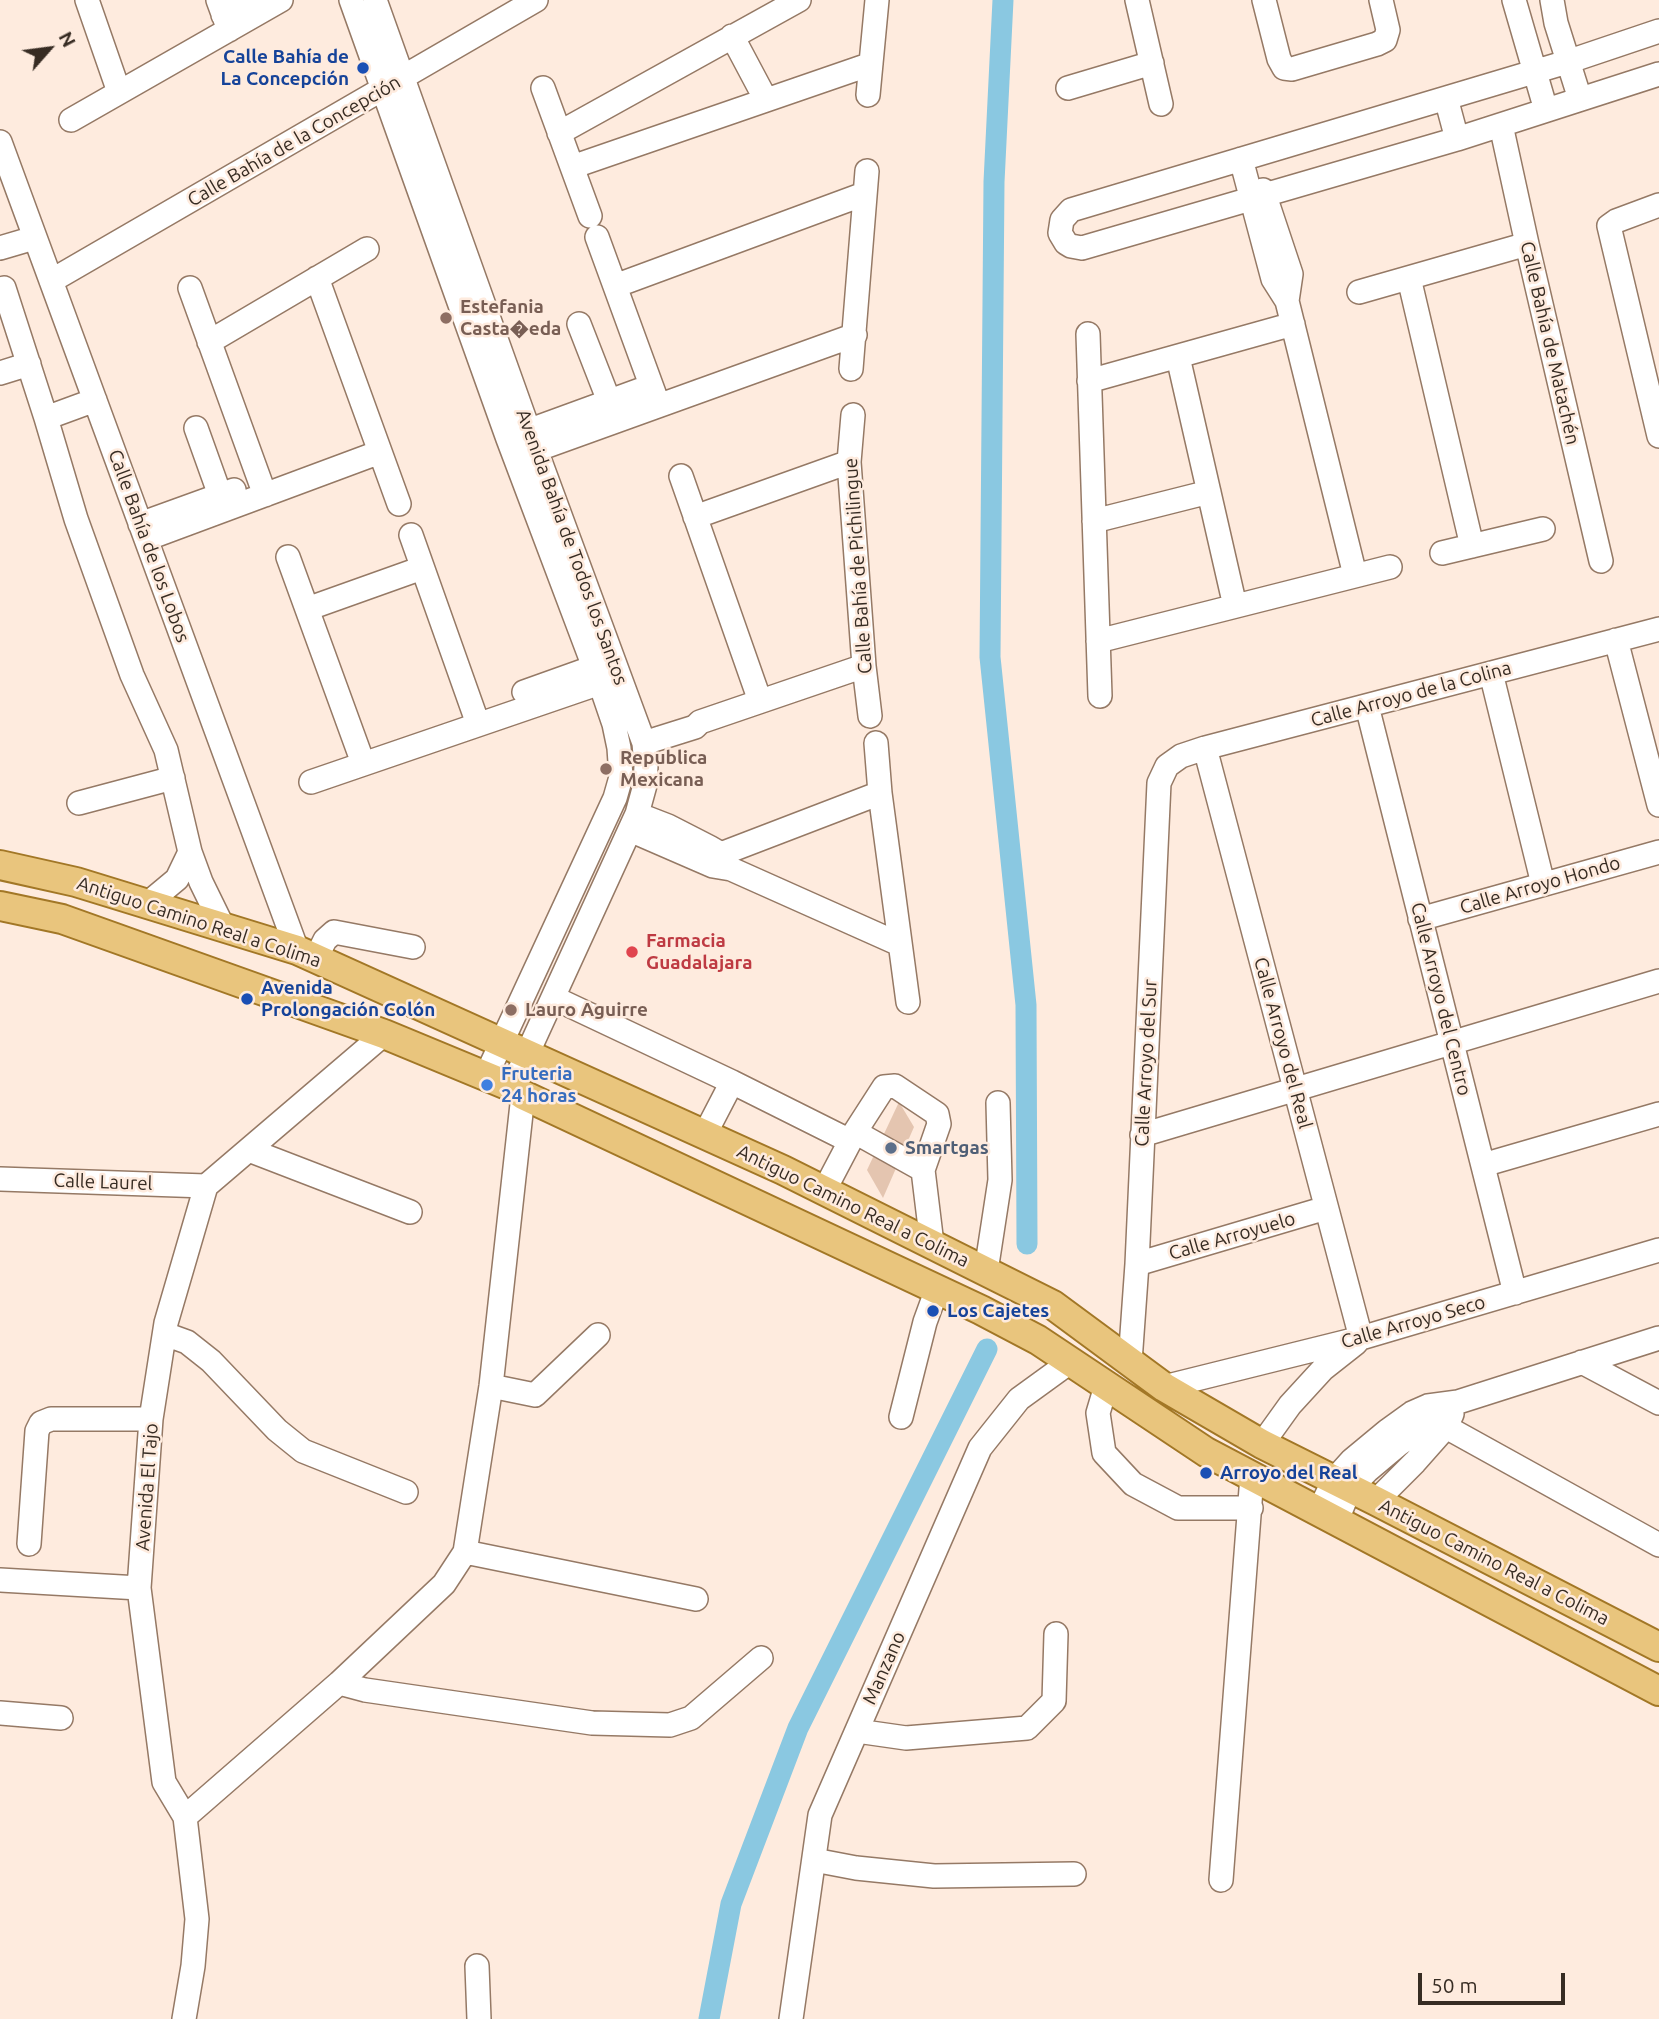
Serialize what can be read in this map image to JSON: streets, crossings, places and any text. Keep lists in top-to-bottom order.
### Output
{
  "streets": {
    "main road": ["Antiguo Camino Real a Colima"],
    "street": [
      "Calle Bahía de la Concepción",
      "Calle Bahía de Matachén",
      "Calle Bahía de los Lobos",
      "Avenida Bahía de Todos los Santos",
      "Calle Bahía de Pichilingue",
      "Calle Arroyo de la Colina",
      "Calle Arroyo Hondo",
      "Calle Arroyo del Centro",
      "Calle Arroyo del Real",
      "Calle Arroyo del Sur",
      "Calle Laurel",
      "Calle Arroyuelo",
      "Calle Arroyo Seco",
      "Avenida El Tajo",
      "Manzano"
    ]
  },
  "crossings": [
    ["Calle Bahía de la Concepción", "Calle Bahía de los Lobos"],
    ["Calle Bahía de la Concepción", "Avenida Bahía de Todos los Santos"],
    ["Calle Bahía de los Lobos", "Antiguo Camino Real a Colima"],
    ["Avenida Bahía de Todos los Santos", "Antiguo Camino Real a Colima"],
    ["Calle Arroyo de la Colina", "Calle Arroyo del Centro"],
    ["Calle Arroyo de la Colina", "Calle Arroyo del Real"],
    ["Calle Arroyo de la Colina", "Calle Arroyo del Sur"],
    ["Calle Arroyo Hondo", "Calle Arroyo del Centro"],
    ["Antiguo Camino Real a Colima", "Calle Arroyo del Sur"],
    ["Antiguo Camino Real a Colima", "Calle Arroyo Seco"],
    ["Antiguo Camino Real a Colima", "Manzano"],
    ["Calle Arroyo del Centro", "Calle Arroyo Seco"],
    ["Calle Arroyo del Real", "Calle Arroyuelo"],
    ["Calle Arroyo del Real", "Calle Arroyo Seco"],
    ["Calle Arroyo del Sur", "Calle Arroyuelo"],
    ["Calle Laurel", "Avenida El Tajo"]
  ],
  "places": [
    "Calle Bahía de La Concepción",
    "Estefania Casta�eda",
    "Republica Mexicana",
    "Farmacia Guadalajara",
    "Avenida Prolongación Colón",
    "Lauro Aguirre",
    "Fruteria 24 horas",
    "Smartgas",
    "Los Cajetes",
    "Arroyo del Real"
  ],
  "scale_bar": "50 m",
  "north": "top right"
}
